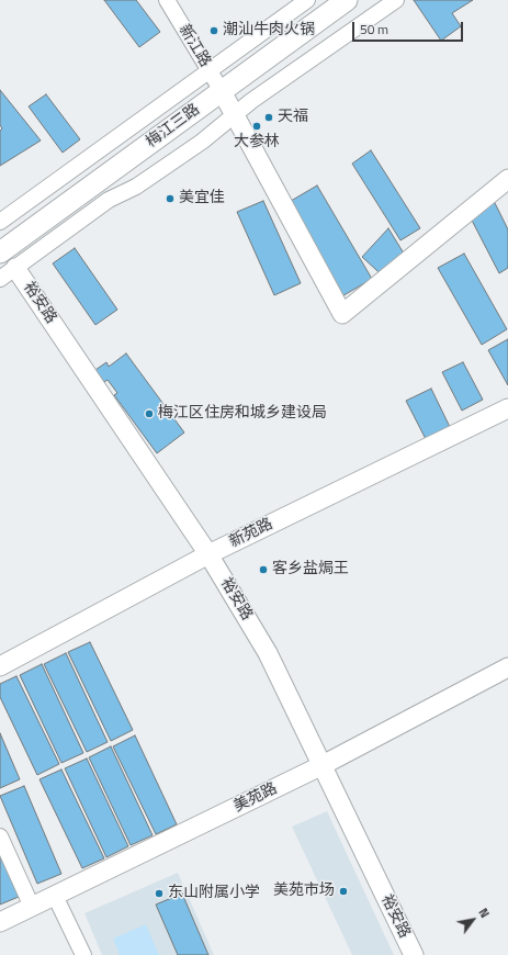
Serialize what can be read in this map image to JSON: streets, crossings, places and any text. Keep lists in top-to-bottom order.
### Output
{
  "streets": {
    "main road": ["梅江三路"],
    "street": [
      "新江路",
      "裕安路",
      "新苑路",
      "美苑路"
    ]
  },
  "crossings": [
    ["新江路", "梅江三路"],
    ["裕安路", "新苑路"],
    ["裕安路", "美苑路"]
  ],
  "places": [
    "潮汕牛肉火锅",
    "天福",
    "大参林",
    "美宜佳",
    "梅江区住房和城乡建设局",
    "客乡盐焗王",
    "美苑市场",
    "东山附属小学"
  ],
  "scale_bar": "50 m",
  "north": "top right"
}
